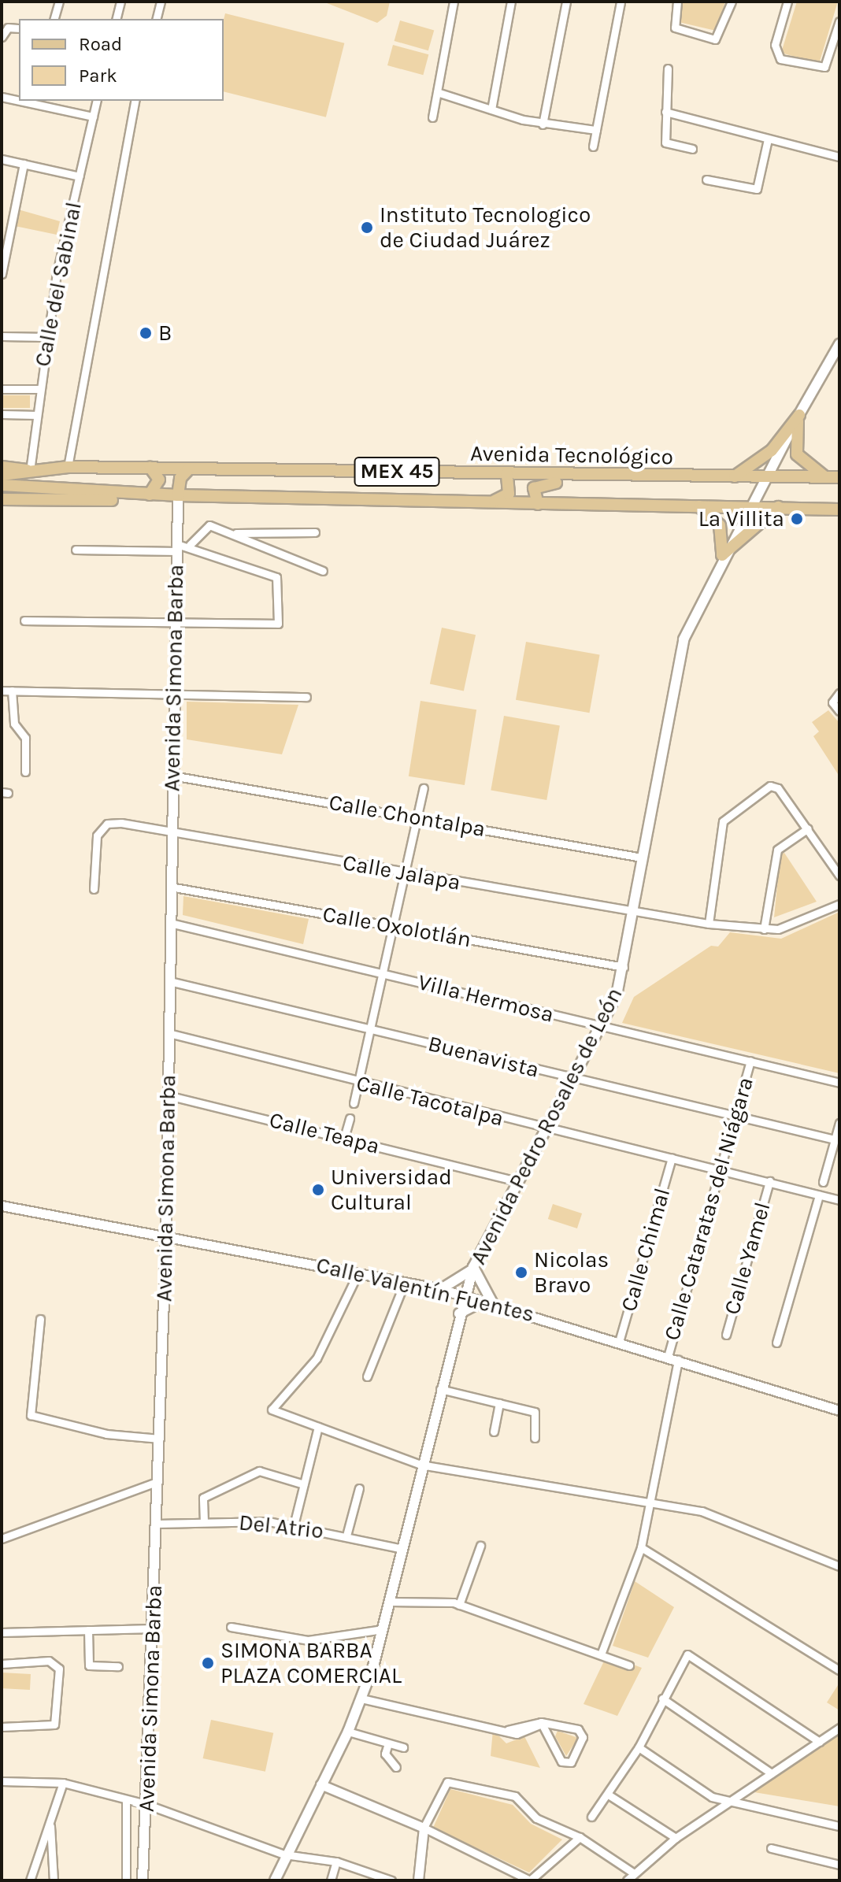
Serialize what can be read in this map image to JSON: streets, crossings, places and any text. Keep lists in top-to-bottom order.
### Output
{
  "streets": {
    "main road": [
      "Avenida Tecnológico",
      "MEX 45",
      "Avenida Simona Barba",
      "Avenida Pedro Rosales de León"
    ],
    "street": [
      "Calle del Sabinal",
      "Calle Chontalpa",
      "Calle Jalapa",
      "Calle Oxolotlán",
      "Villa Hermosa",
      "Buenavista",
      "Calle Tacotalpa",
      "Calle Teapa",
      "Calle Cataratas del Niágara",
      "Calle Chimal",
      "Calle Yamel",
      "Calle Valentín Fuentes",
      "Del Atrio"
    ]
  },
  "crossings": [
    ["Calle del Sabinal", "Avenida Tecnológico"],
    ["Avenida Tecnológico", "Avenida Simona Barba"],
    ["Avenida Tecnológico", "Avenida Pedro Rosales de León"],
    ["Avenida Simona Barba", "Calle Chontalpa"],
    ["Avenida Simona Barba", "Calle Jalapa"],
    ["Avenida Simona Barba", "Calle Oxolotlán"],
    ["Avenida Simona Barba", "Villa Hermosa"],
    ["Avenida Simona Barba", "Buenavista"],
    ["Avenida Simona Barba", "Calle Tacotalpa"],
    ["Avenida Simona Barba", "Calle Teapa"],
    ["Avenida Simona Barba", "Calle Valentín Fuentes"],
    ["Avenida Simona Barba", "Del Atrio"],
    ["Calle Chontalpa", "Avenida Pedro Rosales de León"],
    ["Calle Jalapa", "Avenida Pedro Rosales de León"],
    ["Calle Oxolotlán", "Avenida Pedro Rosales de León"],
    ["Villa Hermosa", "Avenida Pedro Rosales de León"],
    ["Villa Hermosa", "Calle Cataratas del Niágara"],
    ["Buenavista", "Avenida Pedro Rosales de León"],
    ["Buenavista", "Calle Cataratas del Niágara"],
    ["Calle Tacotalpa", "Avenida Pedro Rosales de León"],
    ["Calle Tacotalpa", "Calle Cataratas del Niágara"],
    ["Calle Tacotalpa", "Calle Chimal"],
    ["Calle Tacotalpa", "Calle Yamel"],
    ["Avenida Pedro Rosales de León", "Calle Teapa"],
    ["Avenida Pedro Rosales de León", "Calle Valentín Fuentes"],
    ["Avenida Pedro Rosales de León", "Del Atrio"],
    ["Calle Cataratas del Niágara", "Calle Valentín Fuentes"],
    ["Calle Chimal", "Calle Valentín Fuentes"]
  ],
  "places": [
    "Instituto Tecnologico de Ciudad Juárez",
    "B",
    "La Villita",
    "Universidad Cultural",
    "Nicolas Bravo",
    "SIMONA BARBA PLAZA COMERCIAL"
  ],
  "legend": ["Road", "Park"]
}
